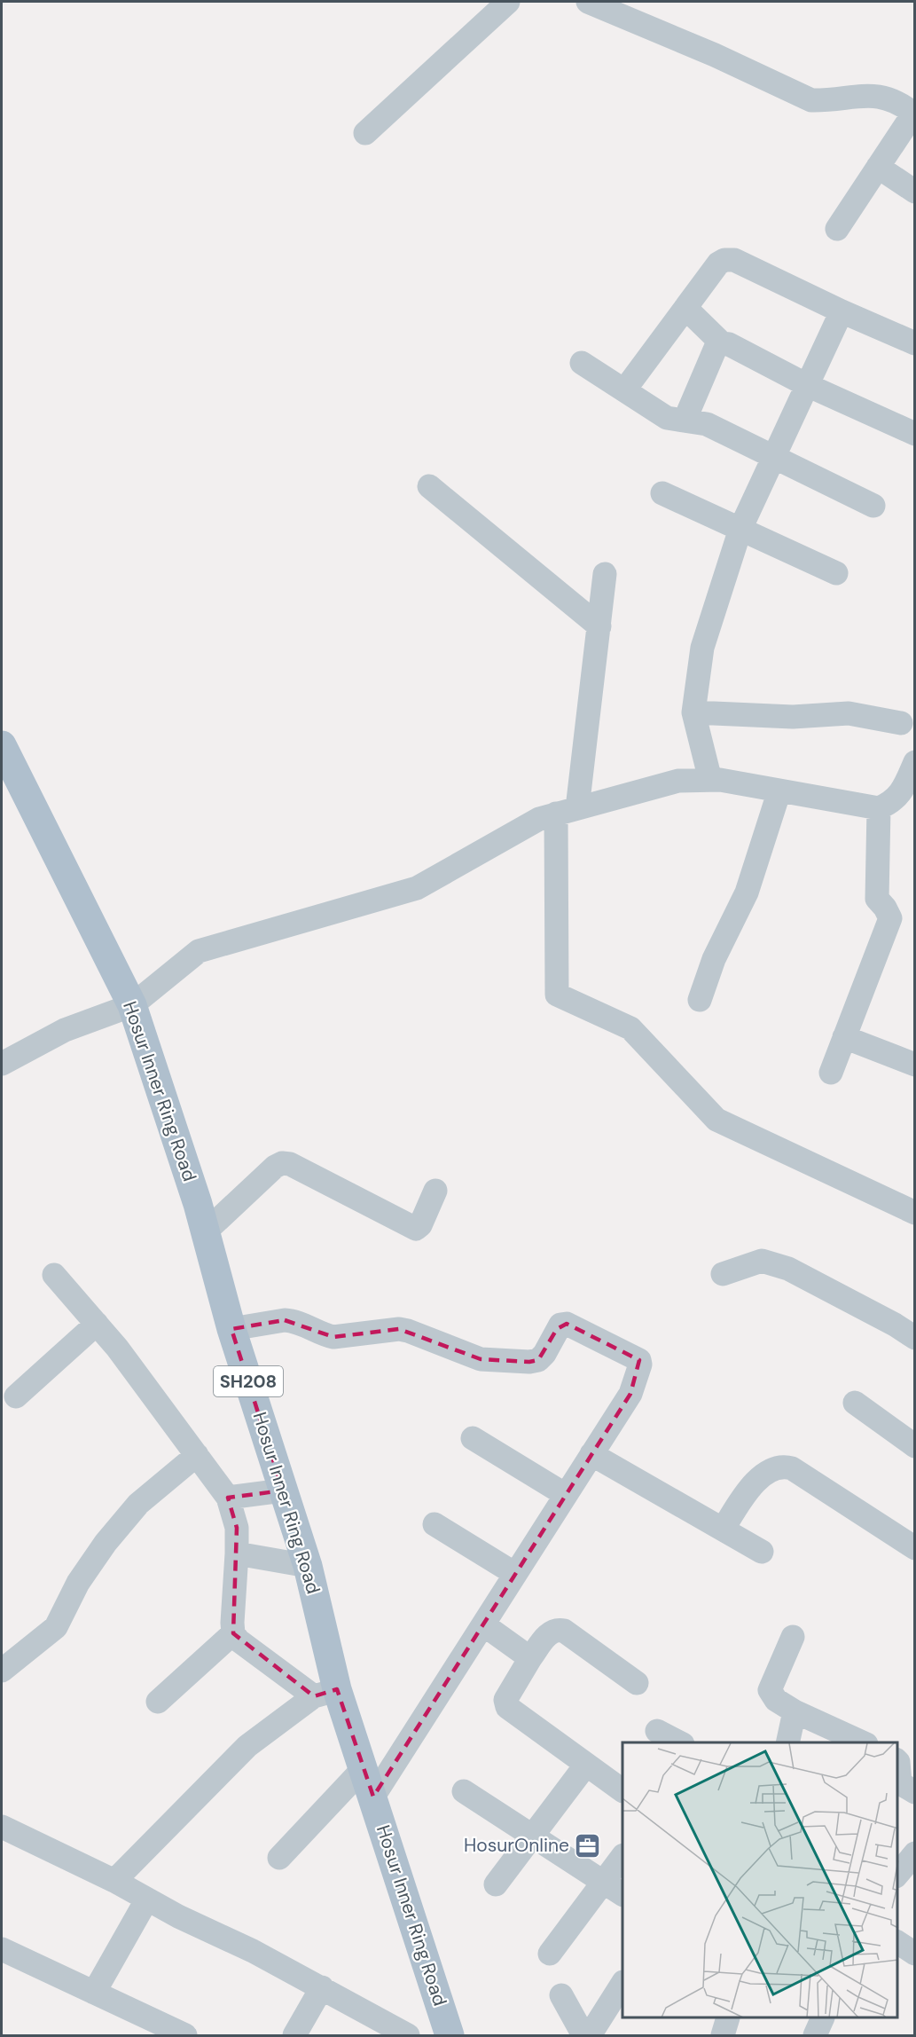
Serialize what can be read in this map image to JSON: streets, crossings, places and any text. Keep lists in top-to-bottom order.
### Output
{
  "streets": {
    "main road": ["Hosur Inner Ring Road", "SH208"]
  },
  "places": {
    "office": ["HosurOnline"]
  }
}
